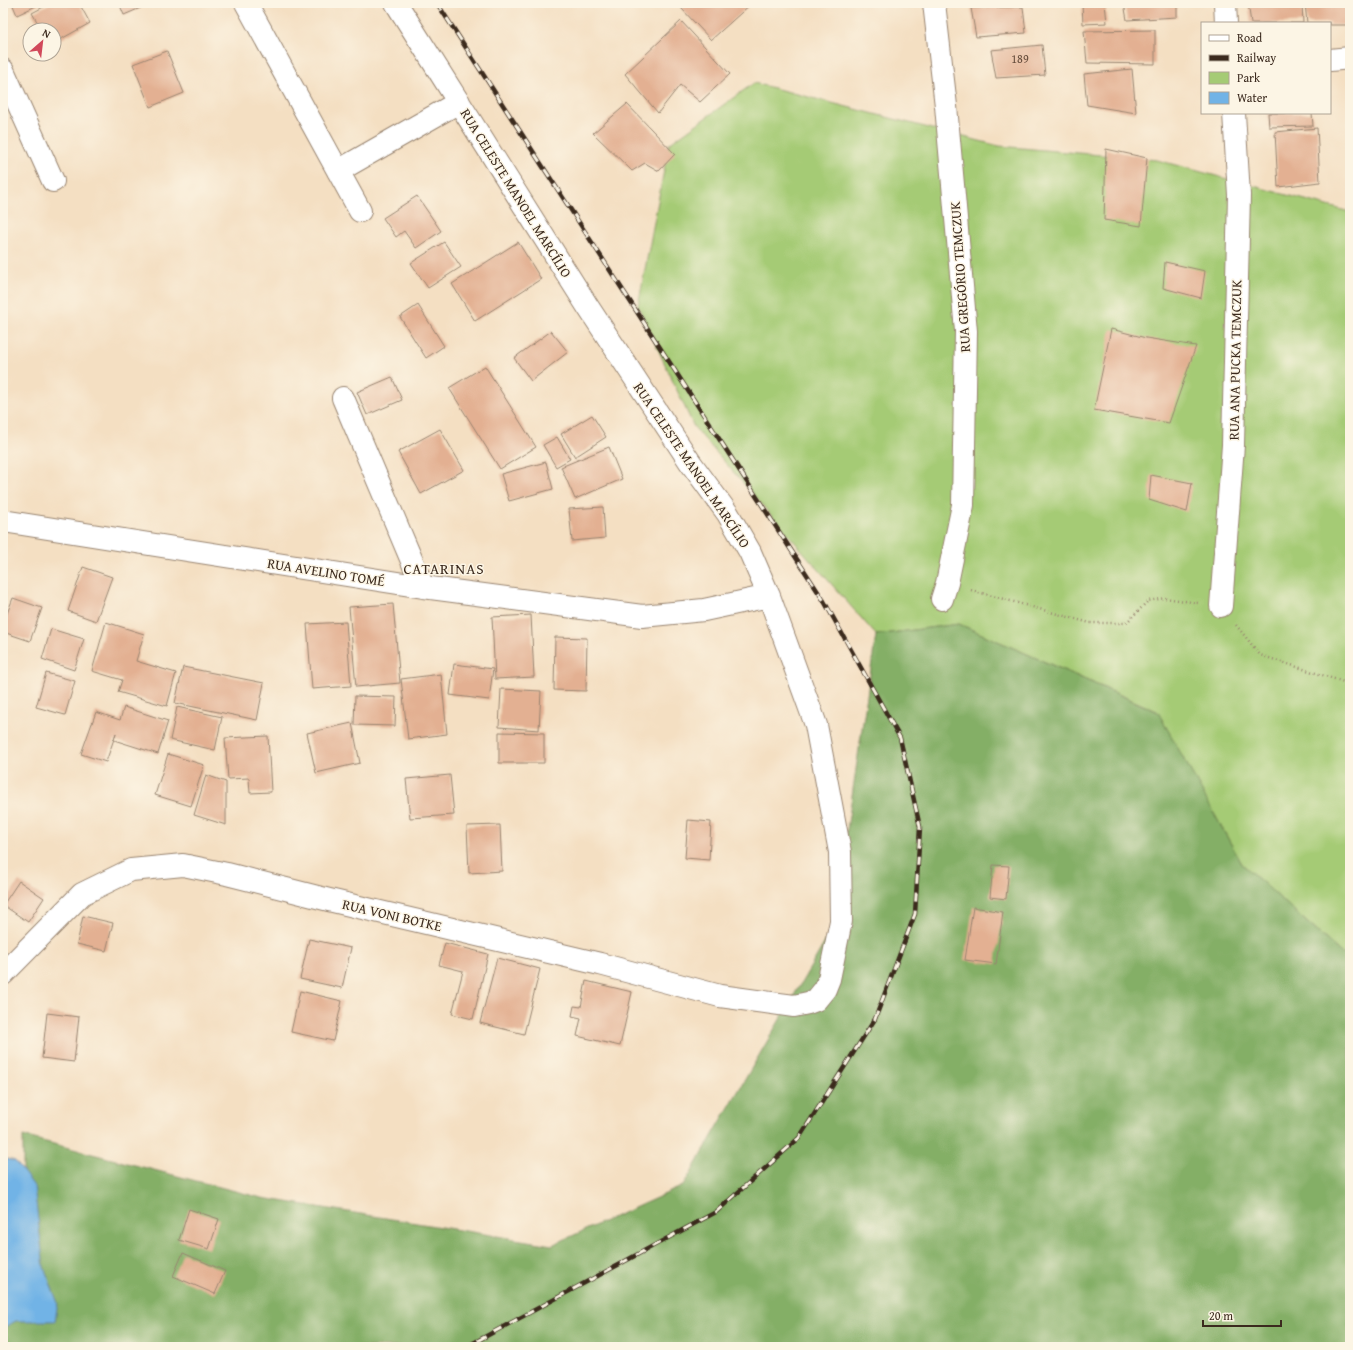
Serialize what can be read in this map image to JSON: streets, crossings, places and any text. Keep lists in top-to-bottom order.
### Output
{
  "streets": {
    "street": [
      "RUA CELESTE MANOEL MARCÍLIO",
      "RUA GREGÓRIO TEMCZUK",
      "RUA ANA PUCKA TEMCZUK",
      "RUA AVELINO TOMÉ",
      "RUA VONI BOTKE"
    ]
  },
  "crossings": [
    ["RUA CELESTE MANOEL MARCÍLIO", "RUA AVELINO TOMÉ"],
    ["RUA CELESTE MANOEL MARCÍLIO", "RUA VONI BOTKE"]
  ],
  "districts": ["CATARINAS"],
  "house_numbers": ["189"],
  "legend": [
    "Road",
    "Railway",
    "Park",
    "Water"
  ],
  "scale_bar": "20 m",
  "north": "top right"
}
